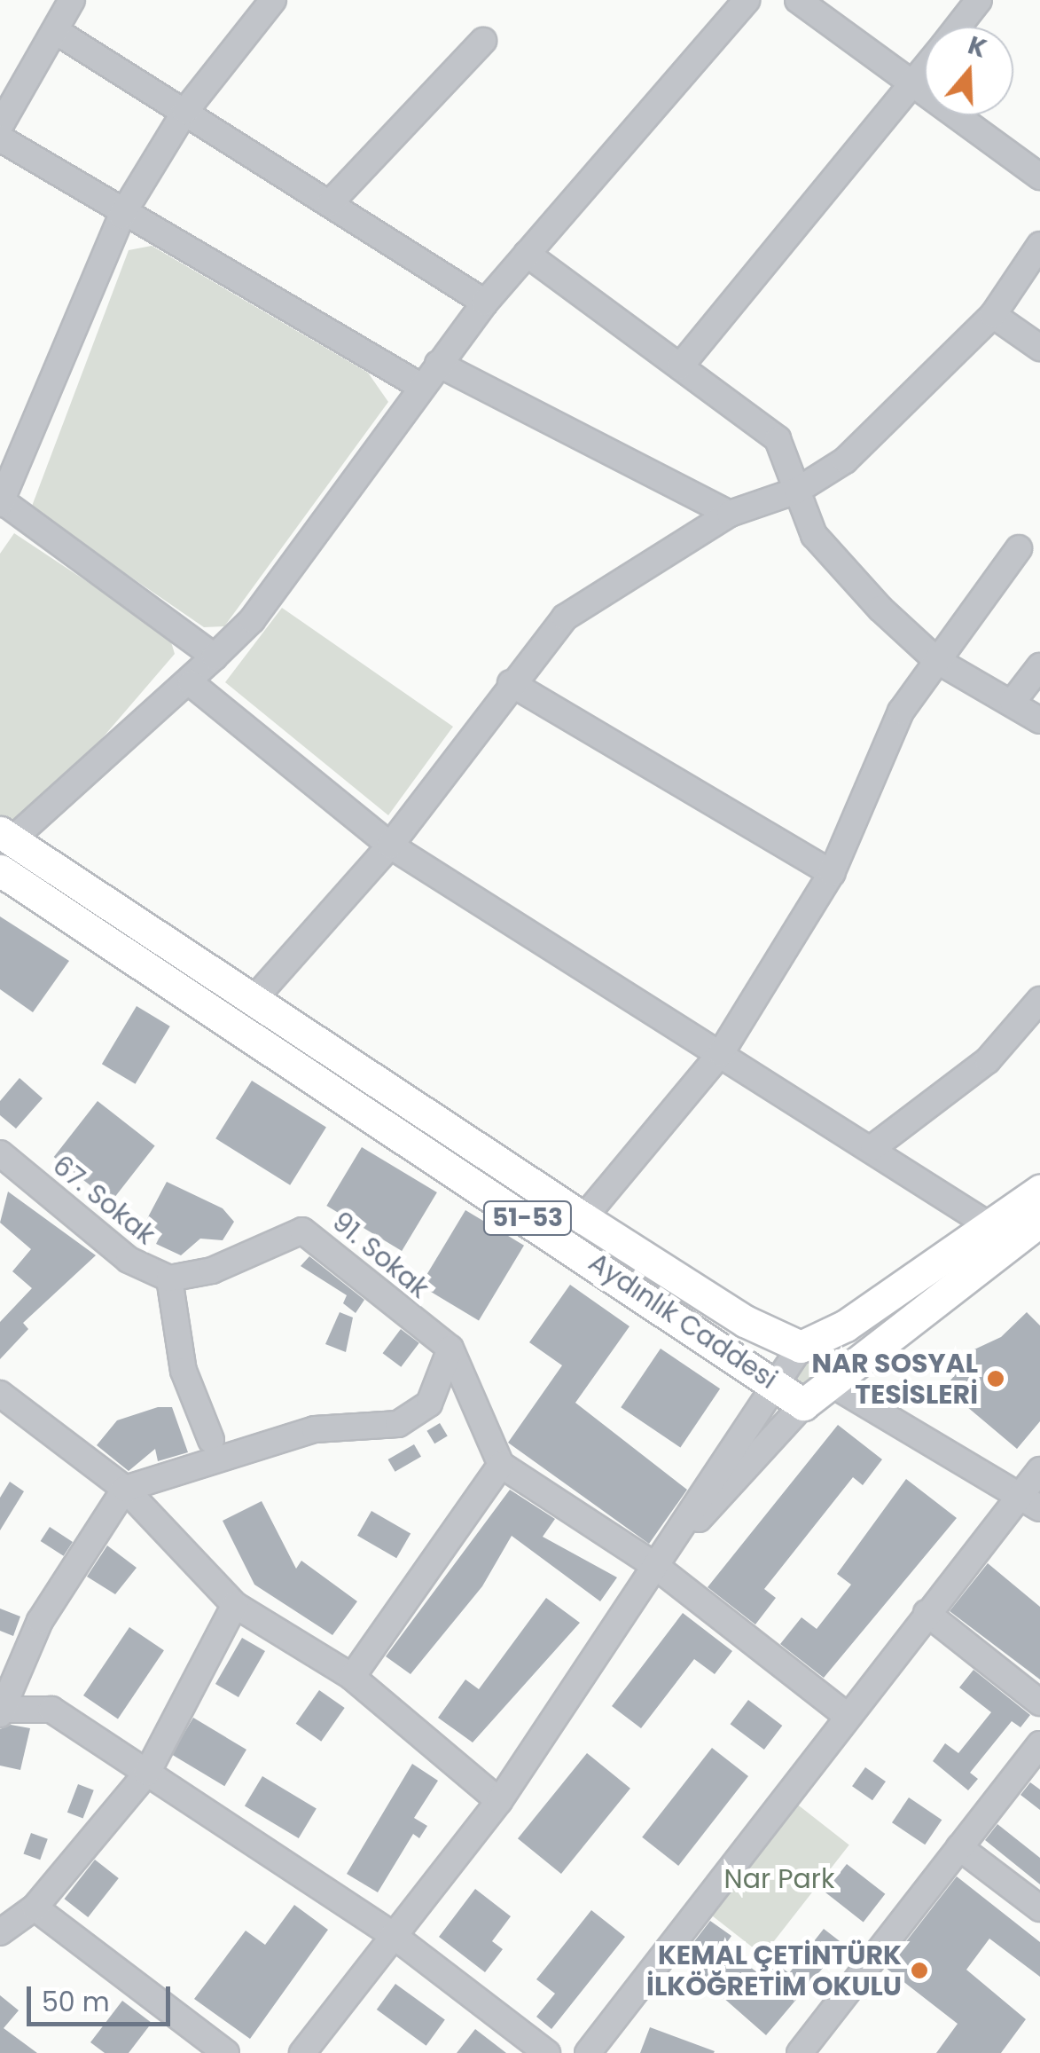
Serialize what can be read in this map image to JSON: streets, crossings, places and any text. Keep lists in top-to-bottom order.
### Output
{
  "streets": {
    "main road": ["51-53", "Aydınlık Caddesi"],
    "street": ["67. Sokak", "91. Sokak"]
  },
  "crossings": [
    ["67. Sokak", "91. Sokak"]
  ],
  "parks": ["Nar Park"],
  "places": ["NAR SOSYAL TESİSLERİ", "KEMAL ÇETİNTÜRK İLKÖĞRETİM OKULU"],
  "scale_bar": "50 m",
  "north": "top"
}
